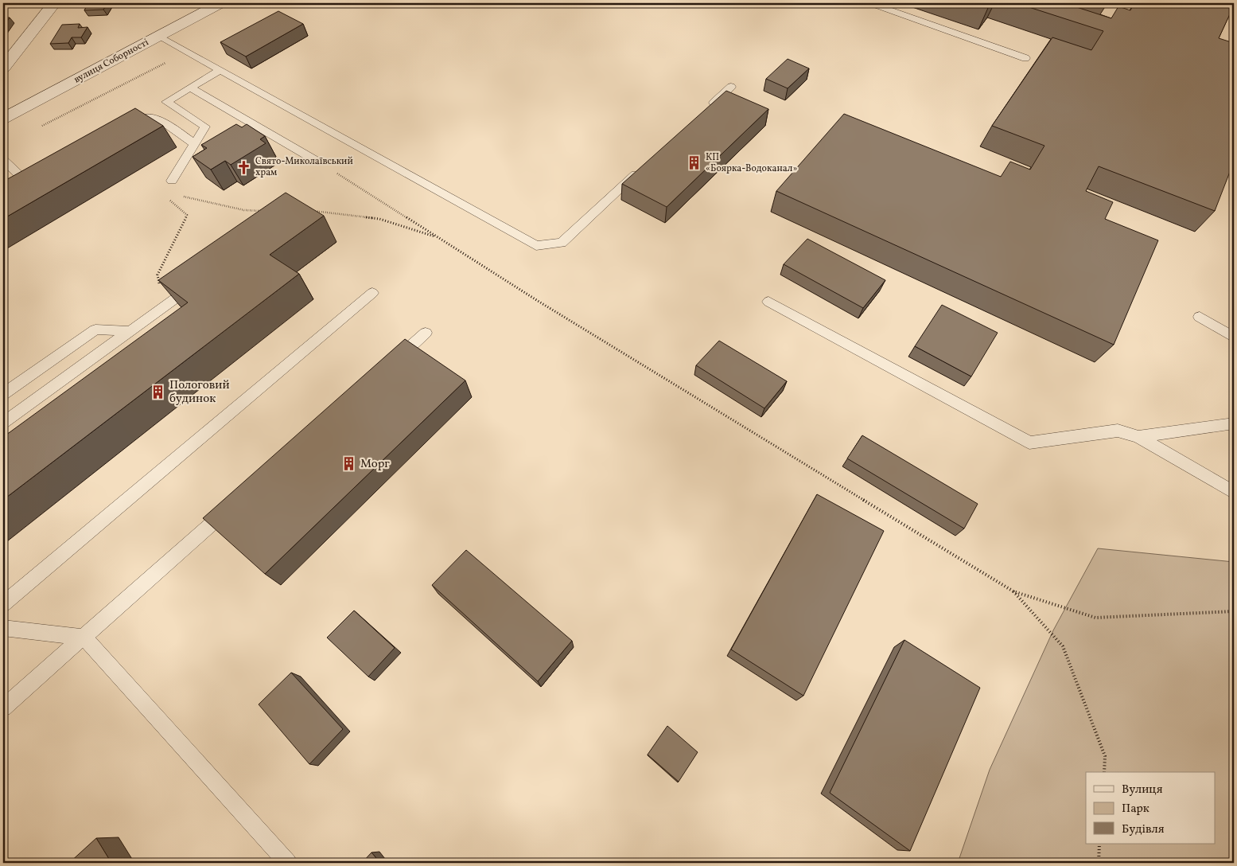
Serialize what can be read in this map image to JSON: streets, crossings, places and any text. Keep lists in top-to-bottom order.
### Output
{
  "streets": {
    "street": ["вулиця Соборності"]
  },
  "places": {
    "building": ["КП «Боярка-Водоканал»", "Пологовий будинок", "Морг"],
    "church": ["Свято-Миколаївський храм"]
  },
  "legend": ["Вулиця", "Парк", "Будівля"]
}
